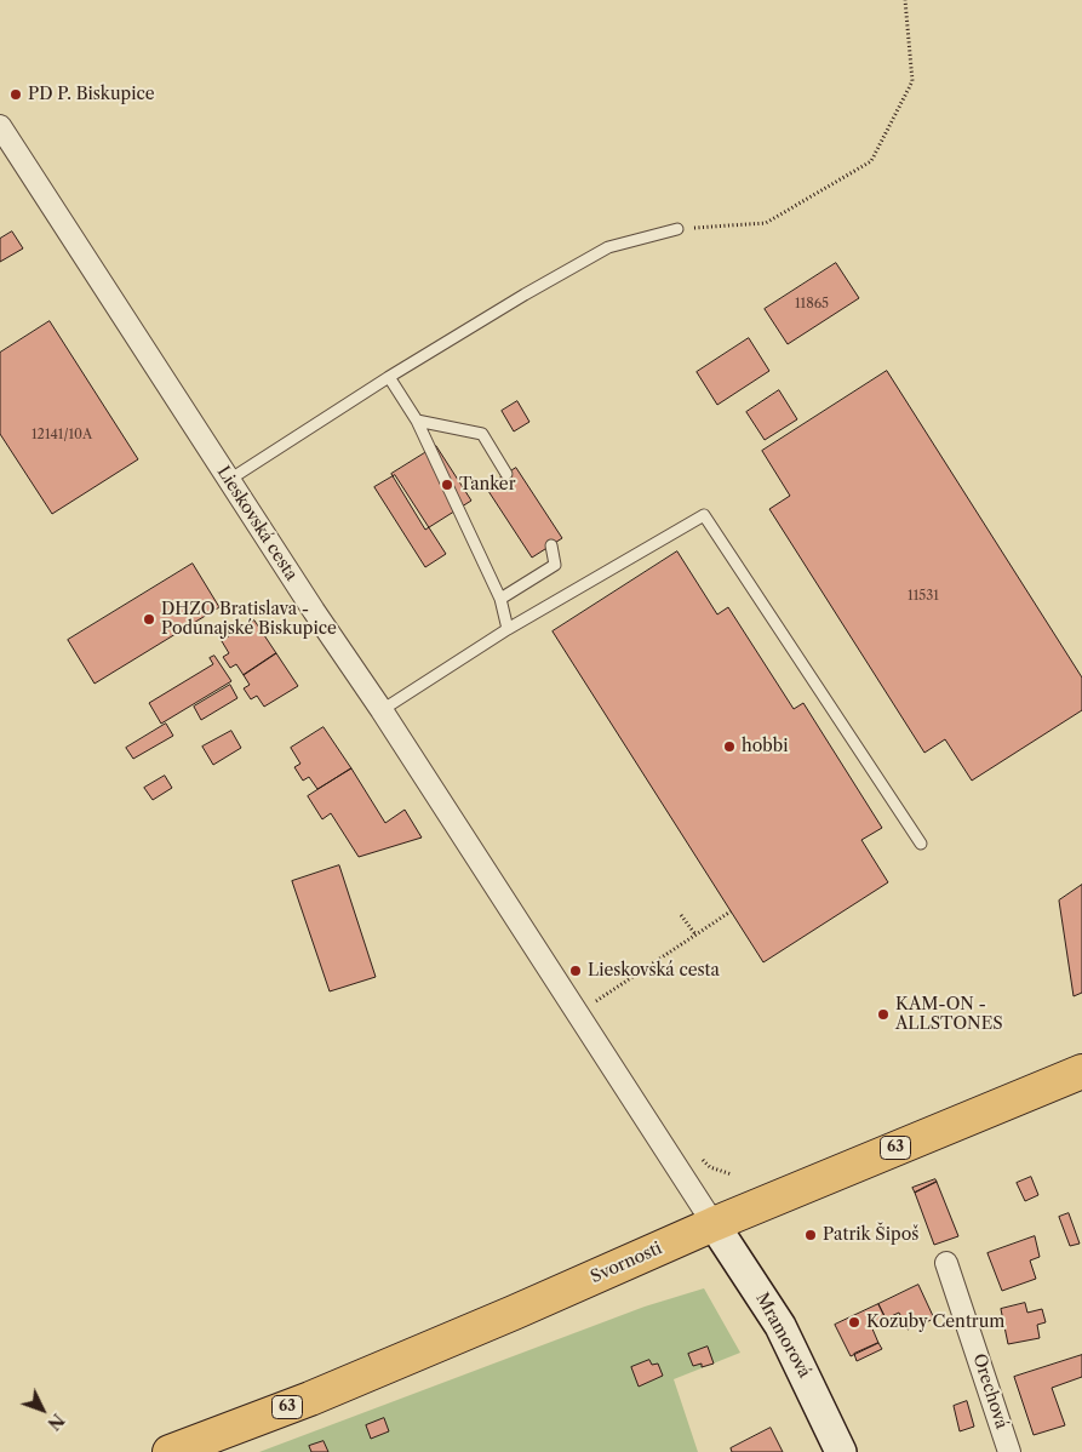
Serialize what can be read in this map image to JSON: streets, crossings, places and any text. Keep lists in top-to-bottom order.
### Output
{
  "streets": {
    "main road": ["63", "Svornosti"],
    "street": ["Lieskovská cesta", "Mramorová", "Orechová"]
  },
  "crossings": [
    ["Lieskovská cesta", "Svornosti"],
    ["Lieskovská cesta", "Mramorová"],
    ["Svornosti", "Mramorová"]
  ],
  "places": [
    "PD P. Biskupice",
    "Tanker",
    "DHZO Bratislava - Podunajské Biskupice",
    "hobbi",
    "Lieskovská cesta",
    "KAM-ON - ALLSTONES",
    "Patrik Šipoš",
    "Kozuby Centrum"
  ],
  "house_numbers": ["11865", "12141/10A", "11531"],
  "north": "bottom right"
}
